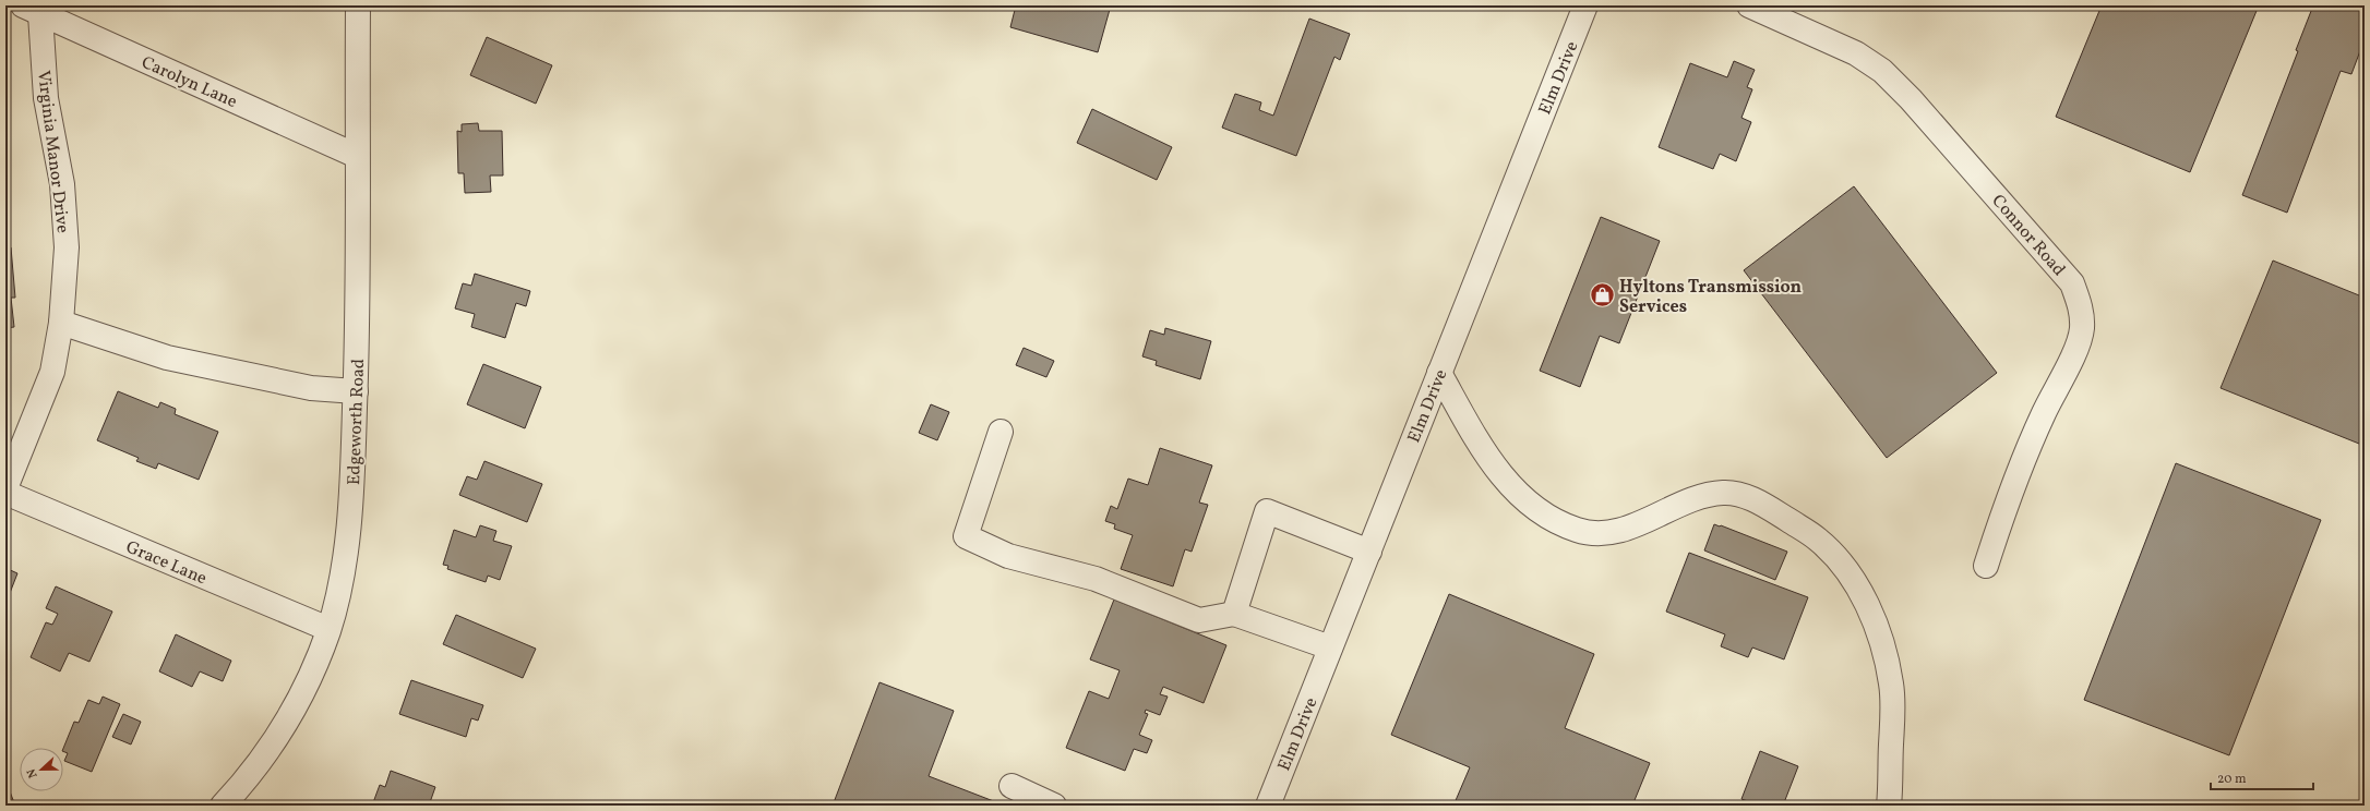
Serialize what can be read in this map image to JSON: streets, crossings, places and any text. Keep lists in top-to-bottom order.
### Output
{
  "streets": {
    "street": [
      "Elm Drive",
      "Carolyn Lane",
      "Virginia Manor Drive",
      "Connor Road",
      "Edgeworth Road",
      "Grace Lane"
    ]
  },
  "crossings": [
    ["Carolyn Lane", "Virginia Manor Drive"],
    ["Carolyn Lane", "Edgeworth Road"],
    ["Edgeworth Road", "Grace Lane"]
  ],
  "places": {
    "shop": ["Hyltons Transmission Services"]
  },
  "scale_bar": "20 m",
  "north": "left"
}
